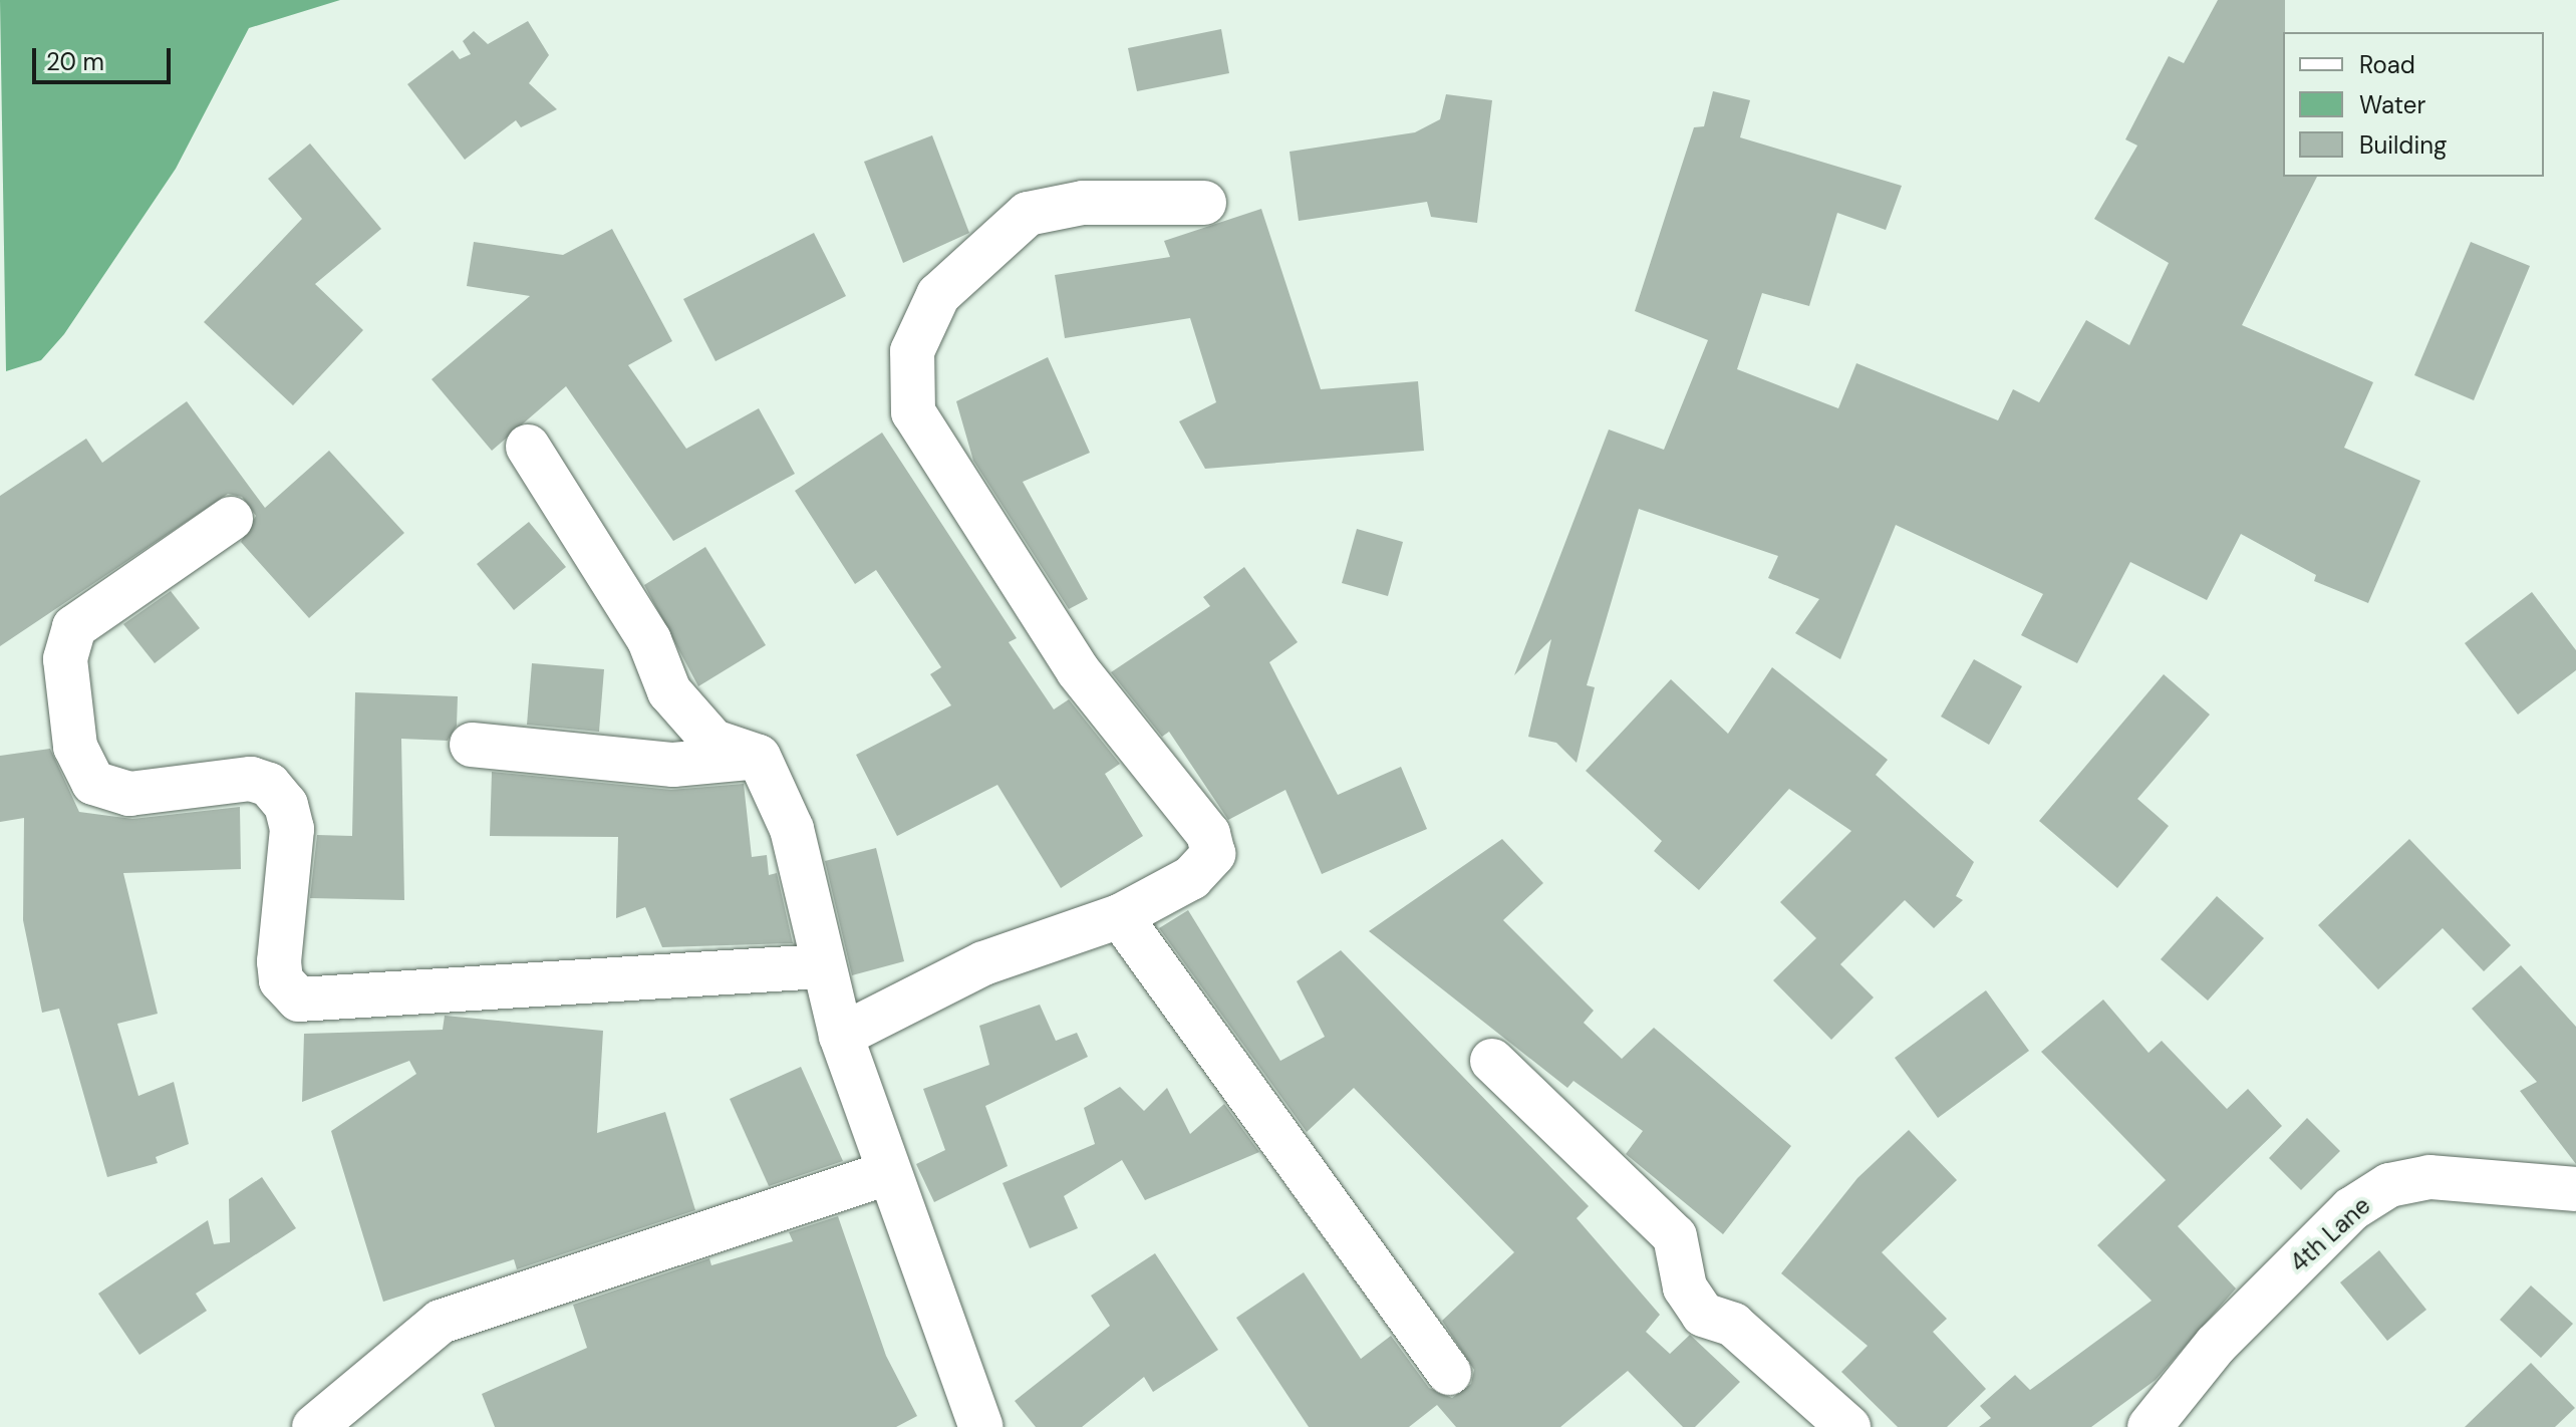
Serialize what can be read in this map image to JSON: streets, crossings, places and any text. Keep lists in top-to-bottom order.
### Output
{
  "streets": {
    "street": ["4th Lane"]
  },
  "legend": ["Road", "Water", "Building"],
  "scale_bar": "20 m"
}
